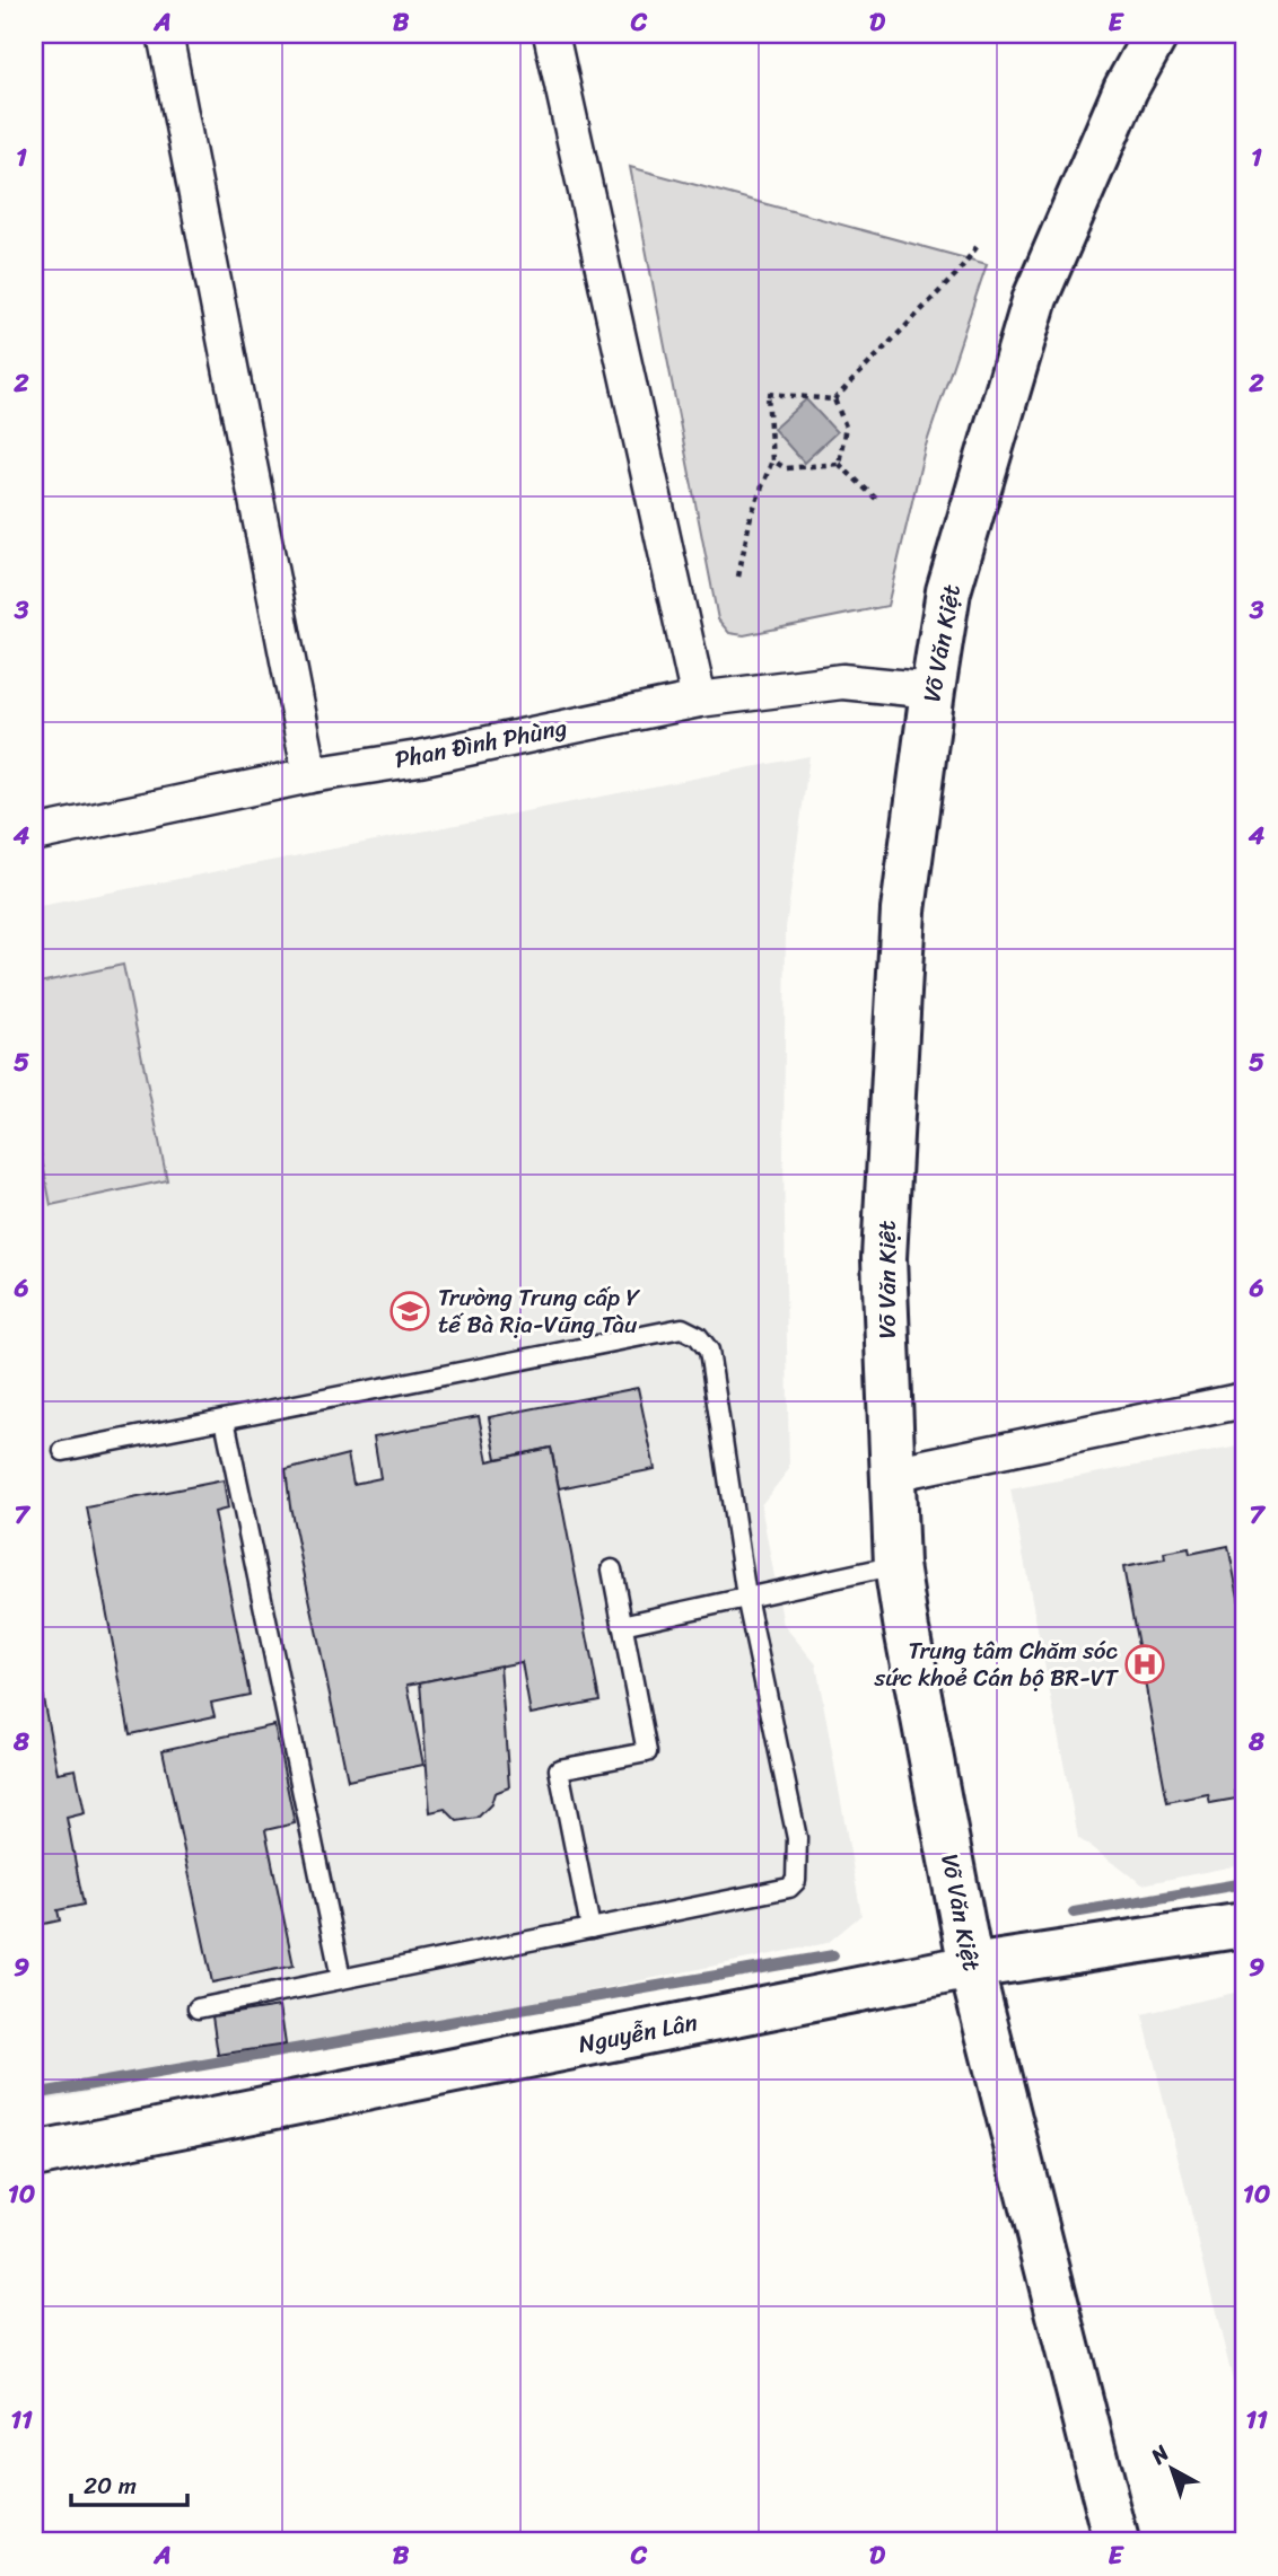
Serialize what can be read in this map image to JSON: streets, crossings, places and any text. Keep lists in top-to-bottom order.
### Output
{
  "streets": {
    "street": ["Võ Văn Kiệt", "Phan Đình Phùng", "Nguyễn Lân"]
  },
  "crossings": [
    ["Võ Văn Kiệt", "Phan Đình Phùng"],
    ["Võ Văn Kiệt", "Nguyễn Lân"]
  ],
  "places": {
    "school or university": ["Trường Trung cấp Y tế Bà Rịa-Vũng Tàu"],
    "hospital": ["Trung tâm Chăm sóc sức khoẻ Cán bộ BR-VT"]
  },
  "scale_bar": "20 m",
  "north": "top left",
  "grid": {
    "columns": [
      "A",
      "B",
      "C",
      "D",
      "E"
    ],
    "rows": [
      "1",
      "2",
      "3",
      "4",
      "5",
      "6",
      "7",
      "8",
      "9",
      "10",
      "11"
    ]
  }
}
